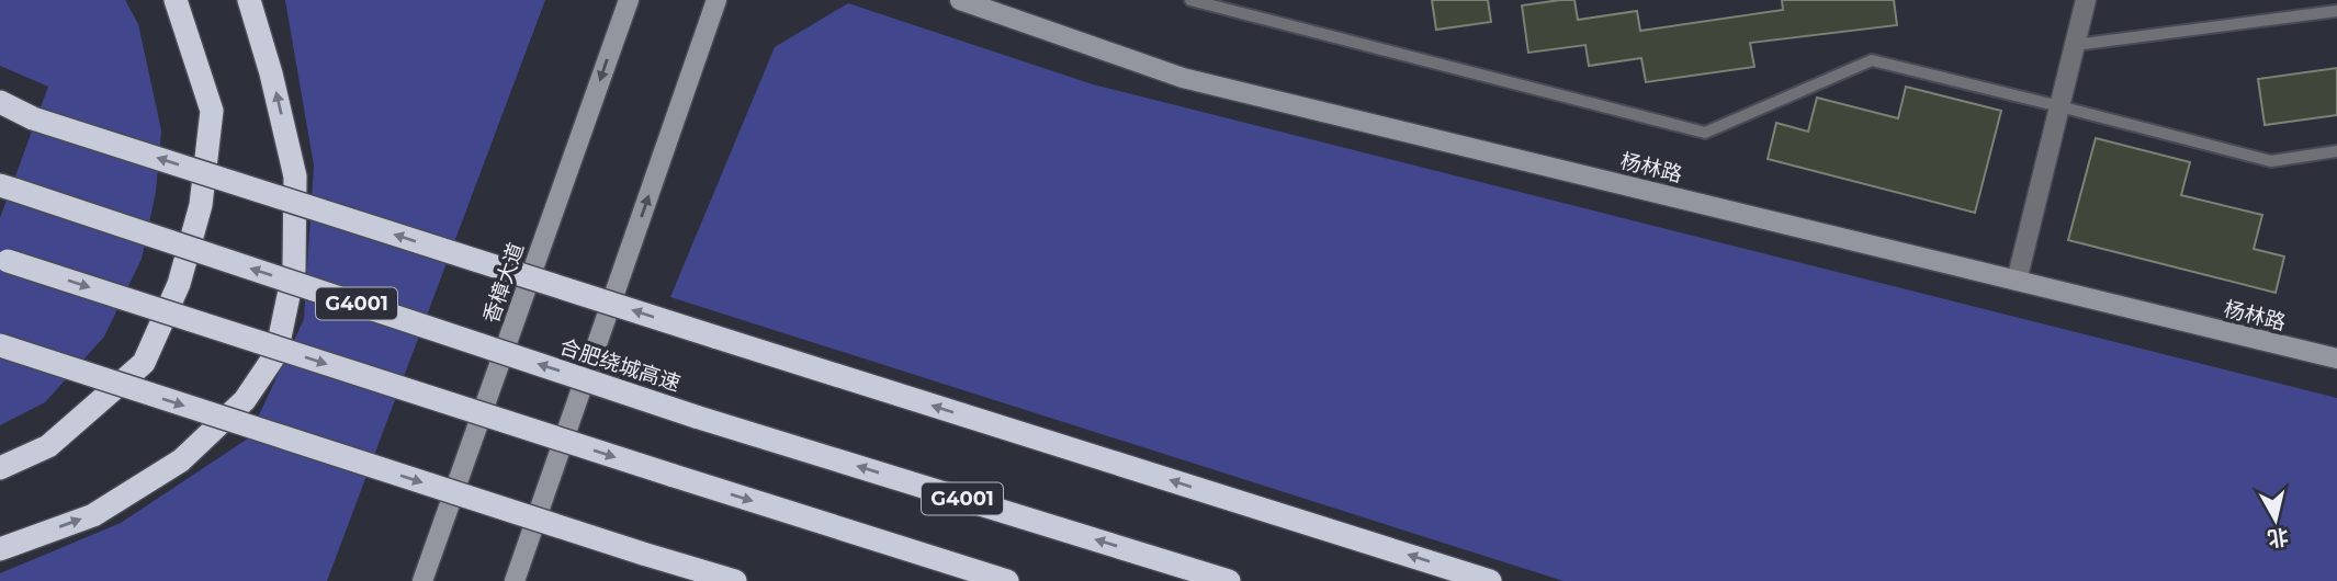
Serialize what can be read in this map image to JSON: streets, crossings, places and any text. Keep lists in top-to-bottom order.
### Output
{
  "streets": {
    "highway": ["G4001", "合肥绕城高速"],
    "street": ["杨林路", "香樟大道"]
  },
  "north": "bottom"
}
